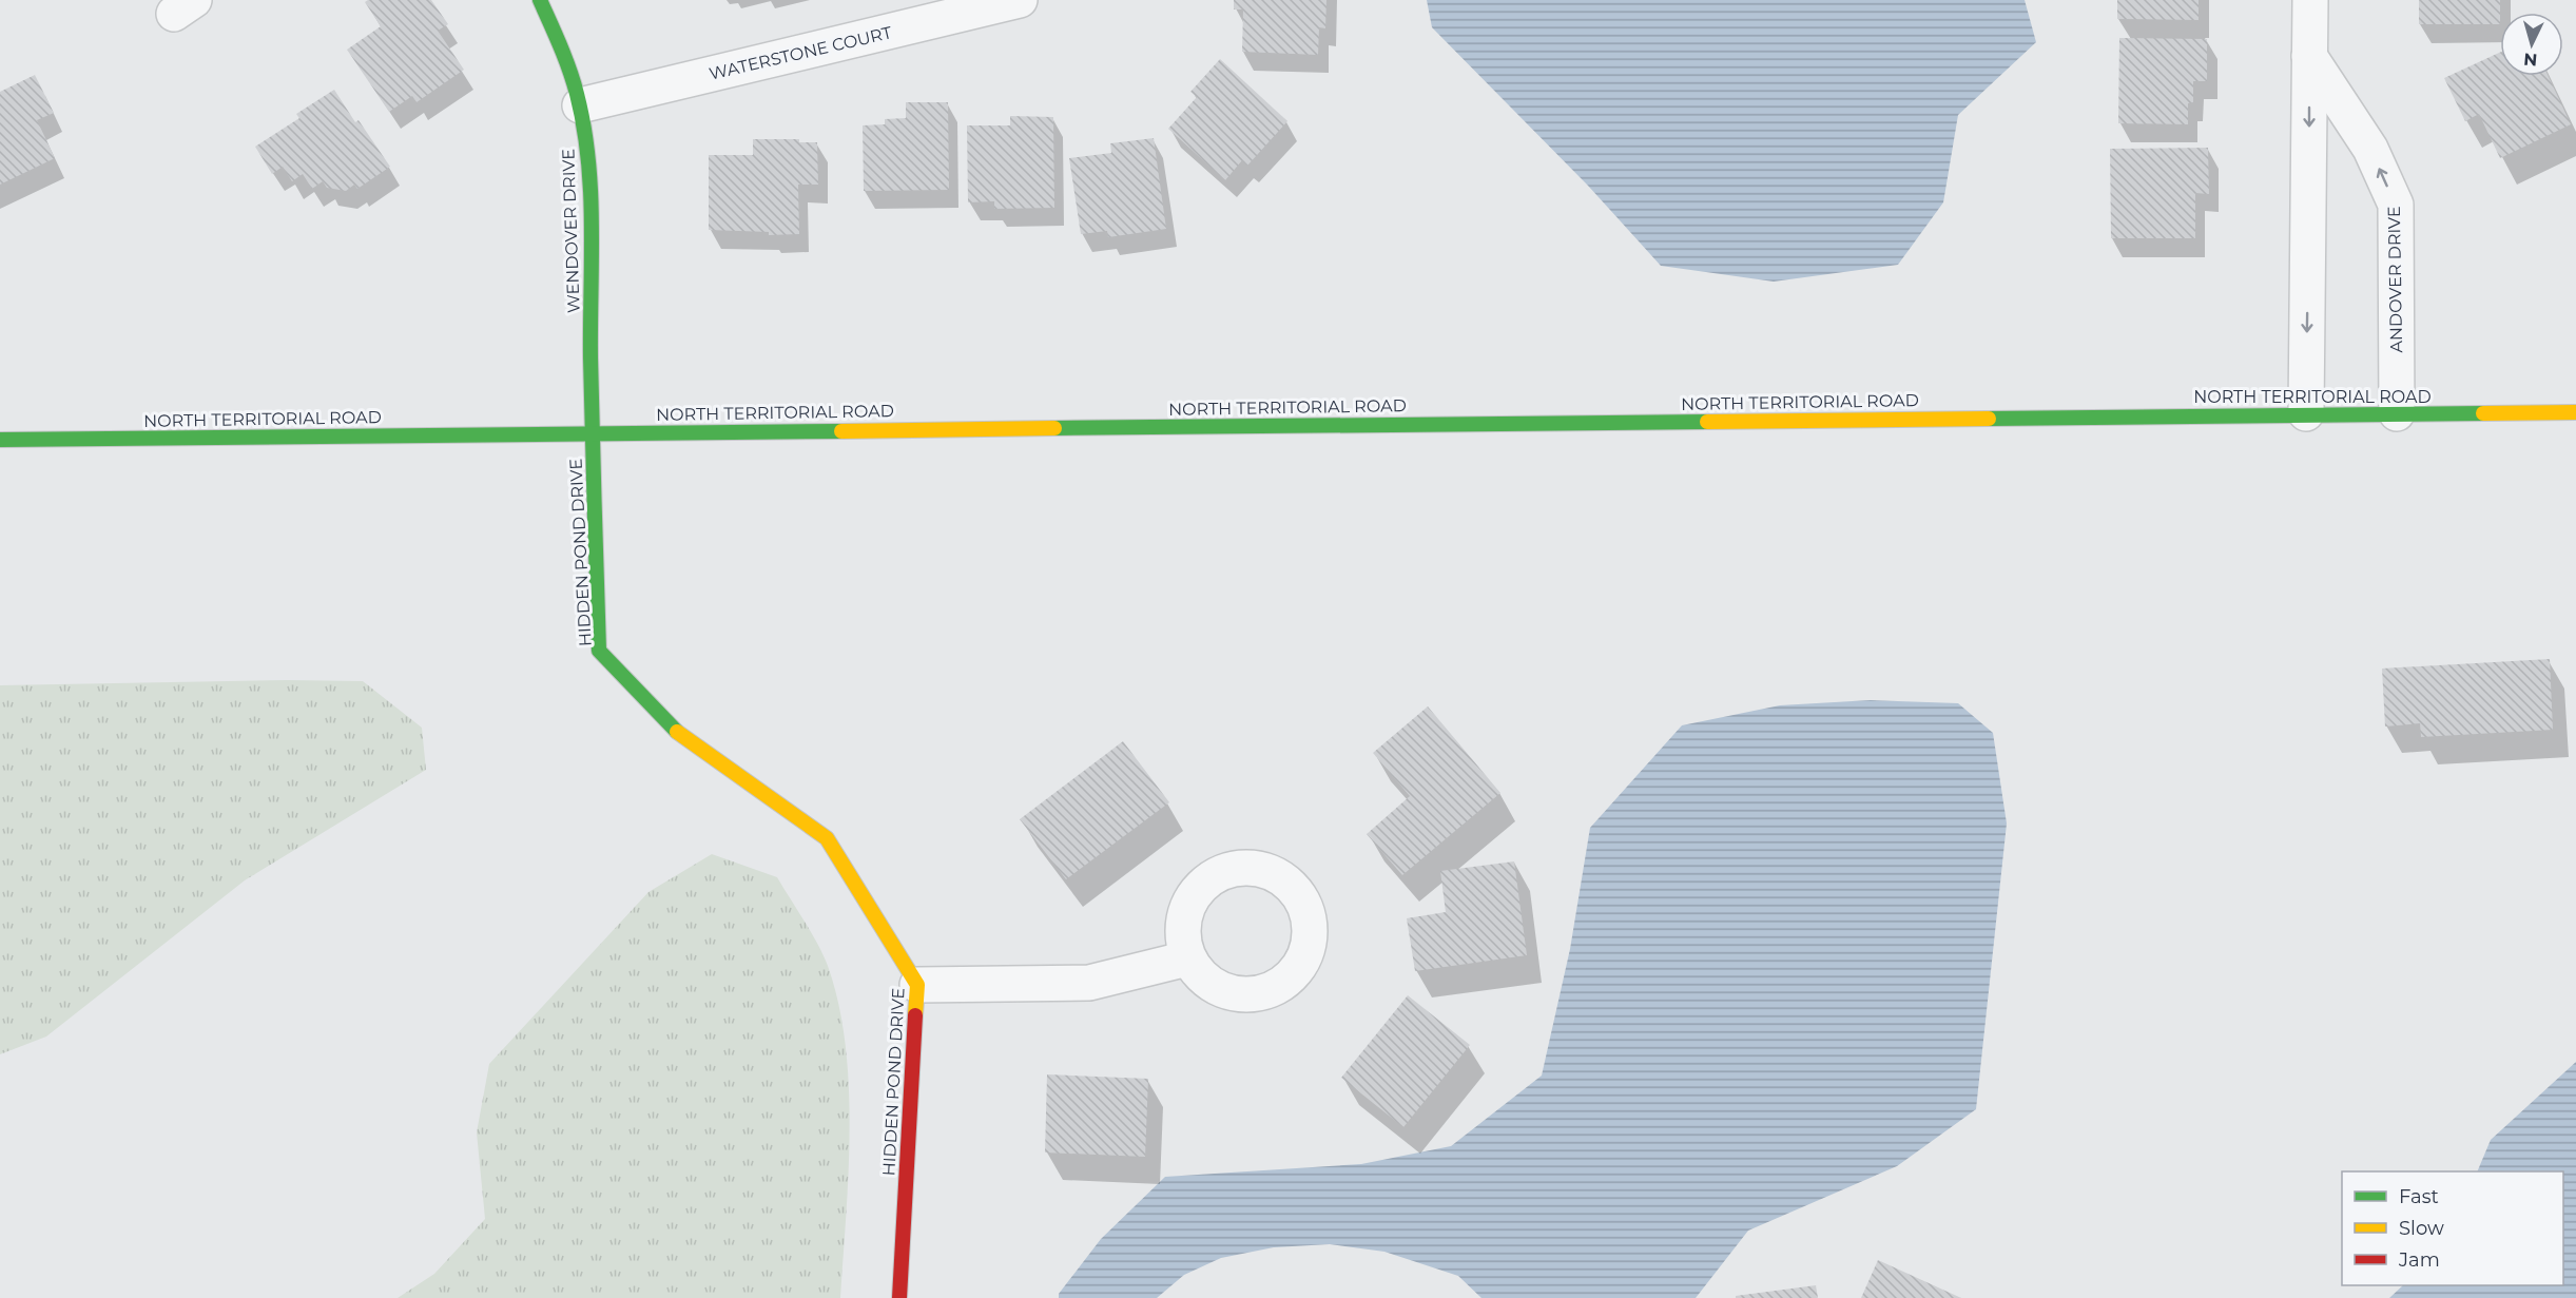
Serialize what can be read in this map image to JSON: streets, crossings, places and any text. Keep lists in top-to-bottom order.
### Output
{
  "streets": {
    "main road": ["WENDOVER DRIVE", "NORTH TERRITORIAL ROAD", "HIDDEN POND DRIVE"],
    "street": ["WATERSTONE COURT", "ANDOVER DRIVE"]
  },
  "crossings": [
    ["WATERSTONE COURT", "WENDOVER DRIVE"],
    ["WENDOVER DRIVE", "NORTH TERRITORIAL ROAD"],
    ["WENDOVER DRIVE", "HIDDEN POND DRIVE"],
    ["ANDOVER DRIVE", "NORTH TERRITORIAL ROAD"],
    ["NORTH TERRITORIAL ROAD", "HIDDEN POND DRIVE"]
  ],
  "legend": ["Fast", "Slow", "Jam"],
  "north": "bottom"
}
